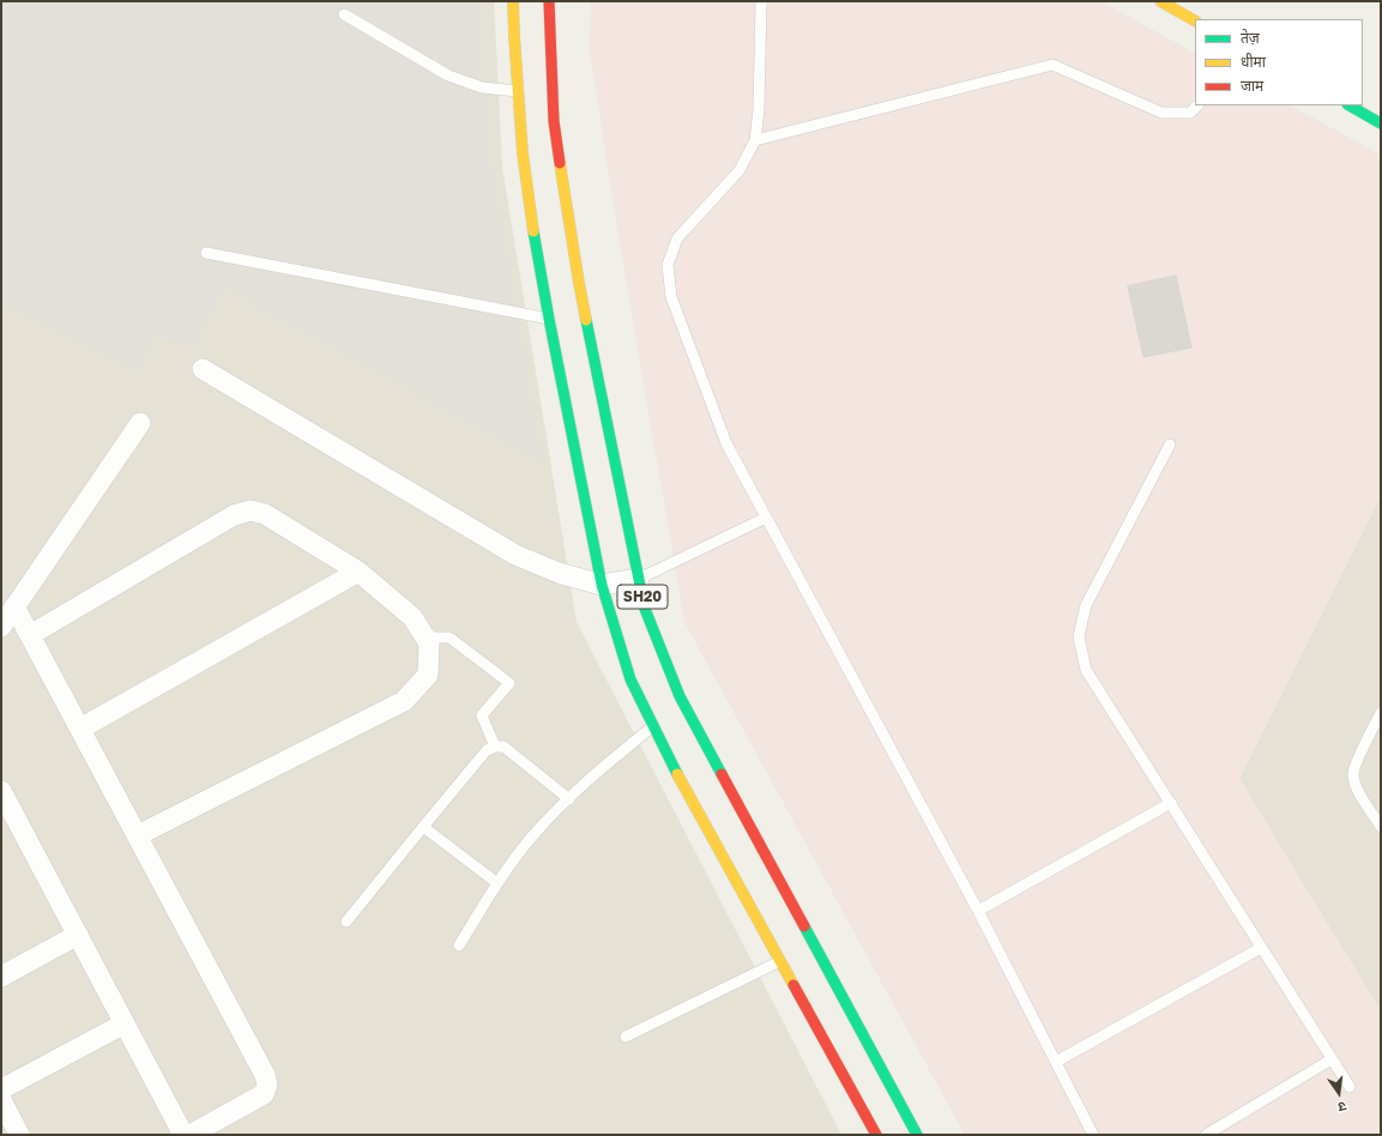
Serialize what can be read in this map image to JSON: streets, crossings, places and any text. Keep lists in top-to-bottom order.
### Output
{
  "streets": {
    "main road": ["SH20"]
  },
  "legend": ["तेज़", "धीमा", "जाम"],
  "north": "bottom"
}
